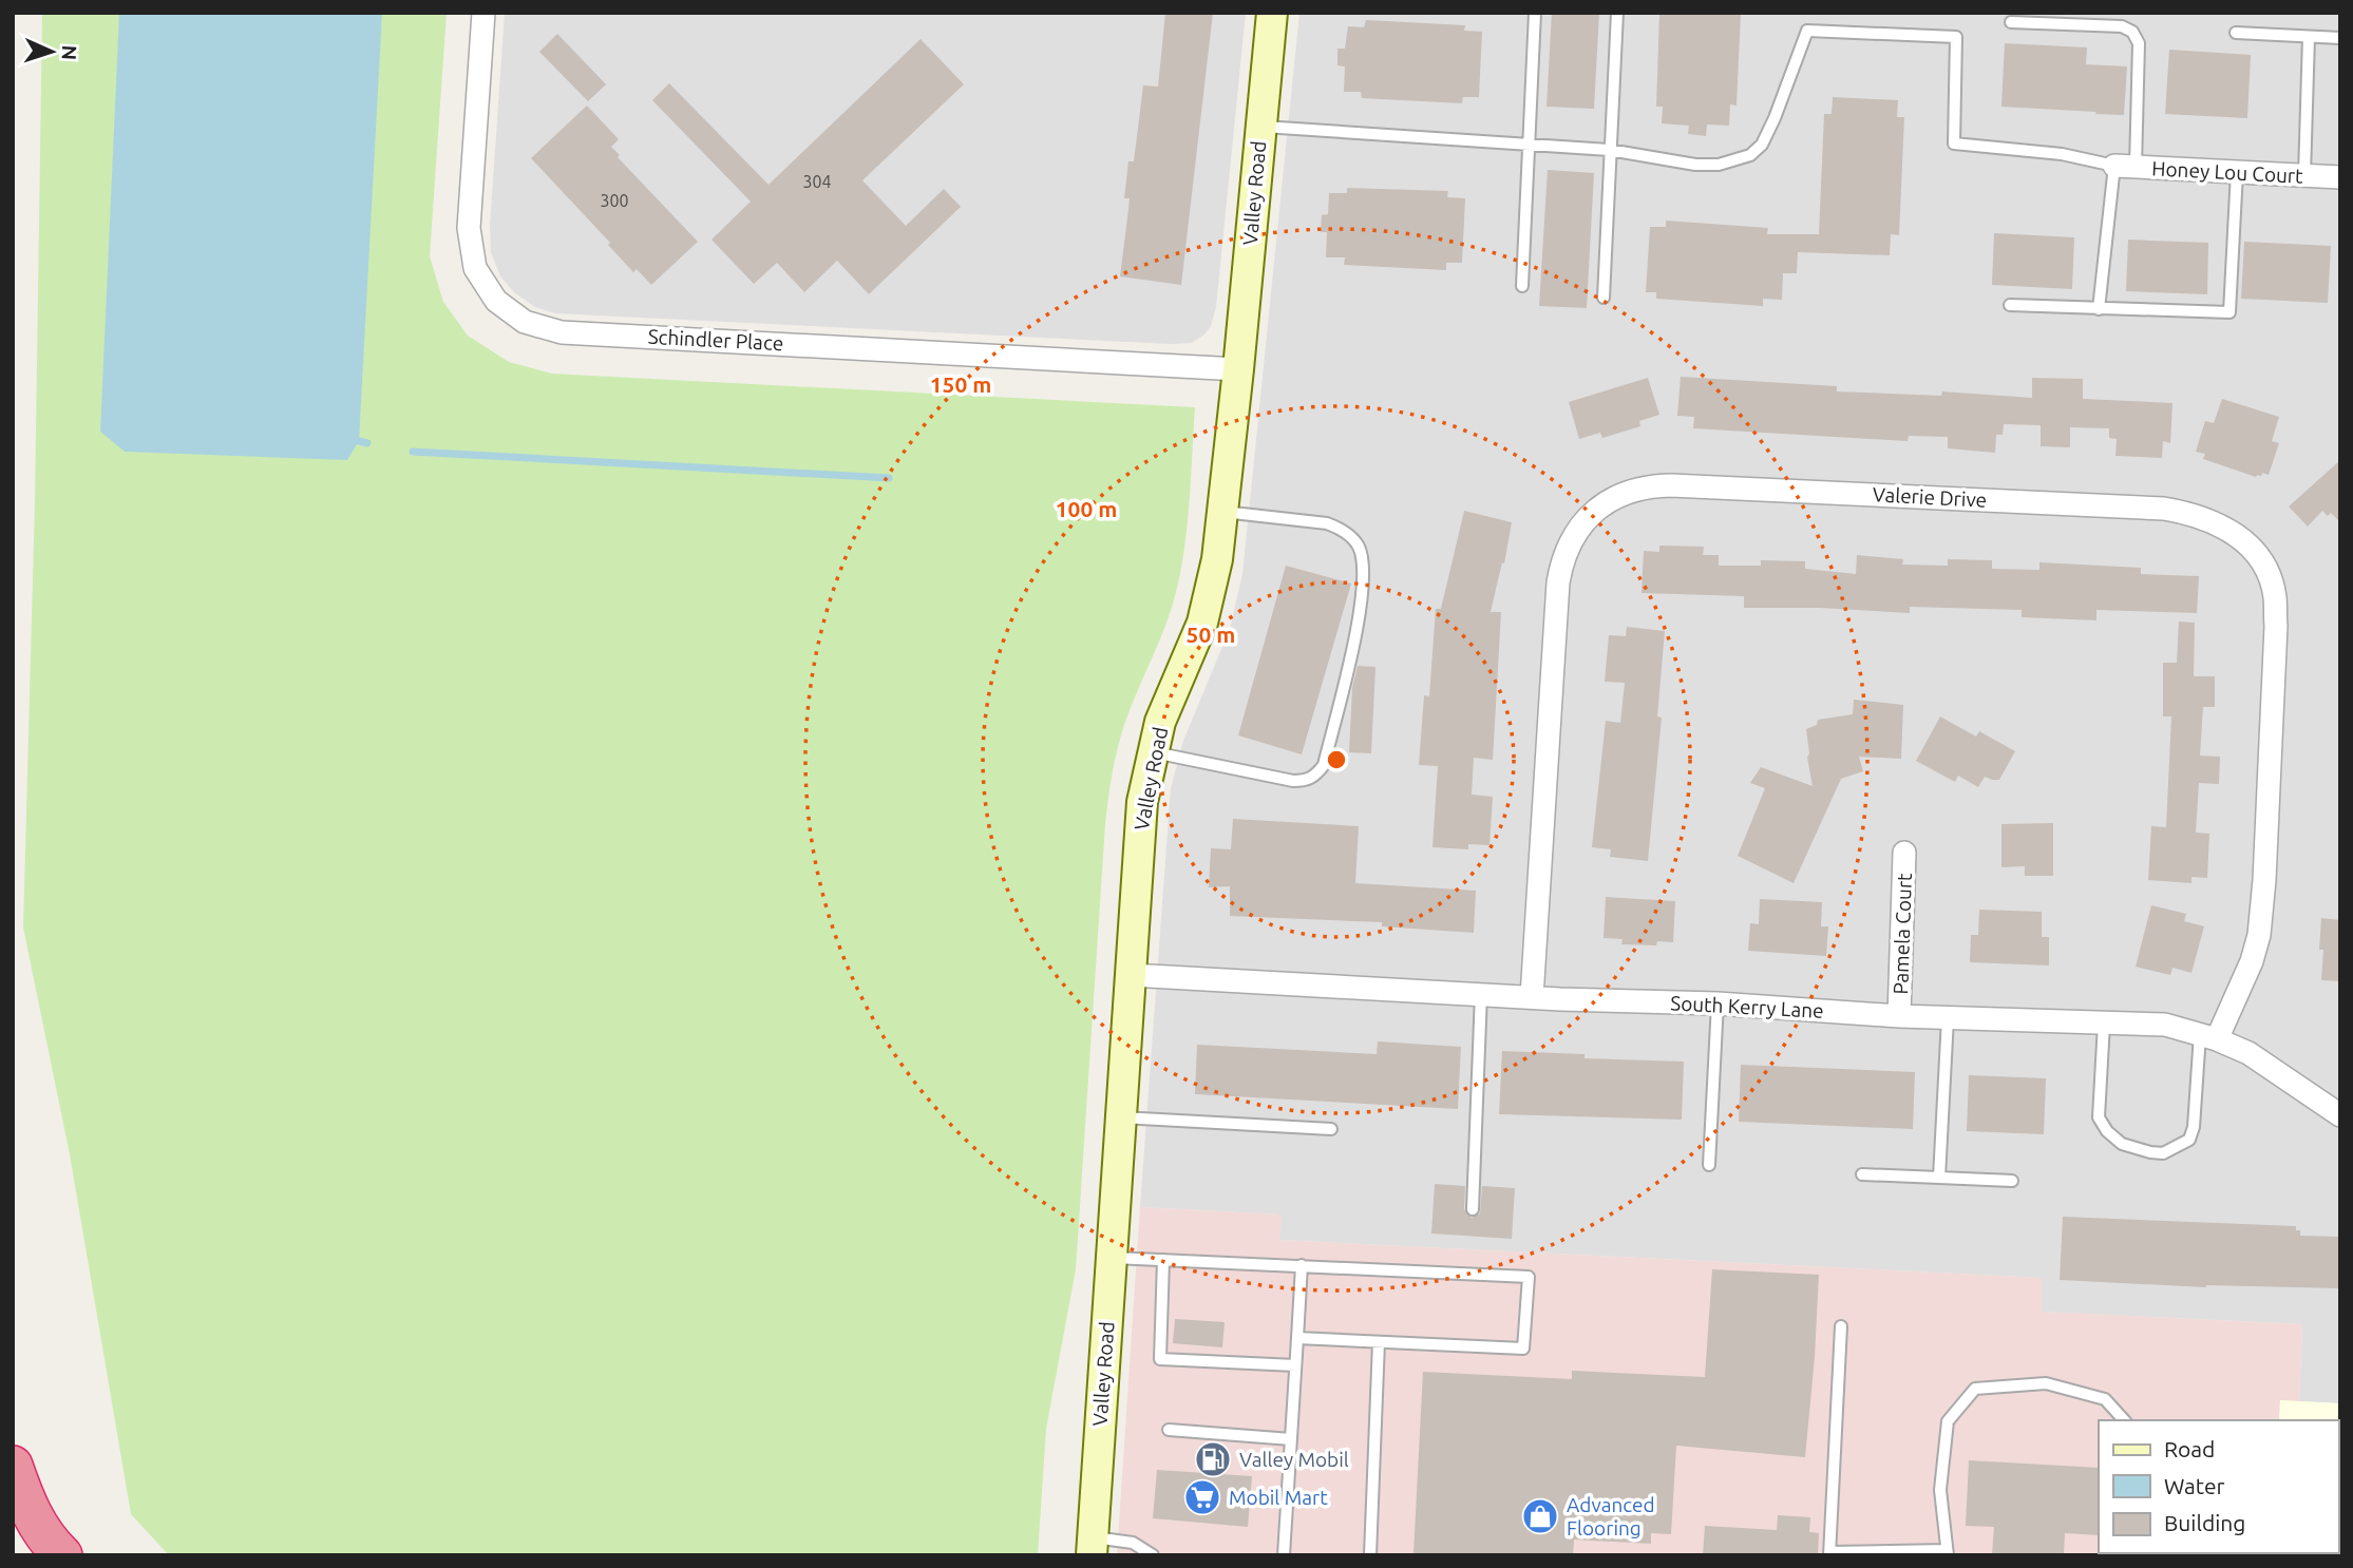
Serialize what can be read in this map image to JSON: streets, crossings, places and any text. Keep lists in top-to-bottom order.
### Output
{
  "streets": {
    "street": [
      "Honey Lou Court",
      "Valley Road",
      "Schindler Place",
      "Valerie Drive",
      "Pamela Court",
      "South Kerry Lane"
    ]
  },
  "crossings": [
    ["Valley Road", "Schindler Place"],
    ["Valley Road", "South Kerry Lane"],
    ["Valerie Drive", "South Kerry Lane"],
    ["Pamela Court", "South Kerry Lane"]
  ],
  "places": {
    "fuel station": ["Valley Mobil"],
    "supermarket": ["Mobil Mart"],
    "shop": ["Advanced Flooring"]
  },
  "house_numbers": ["304", "300"],
  "legend": ["Road", "Water", "Building"],
  "north": "right",
  "rings": ["150 m", "100 m", "50 m"]
}
